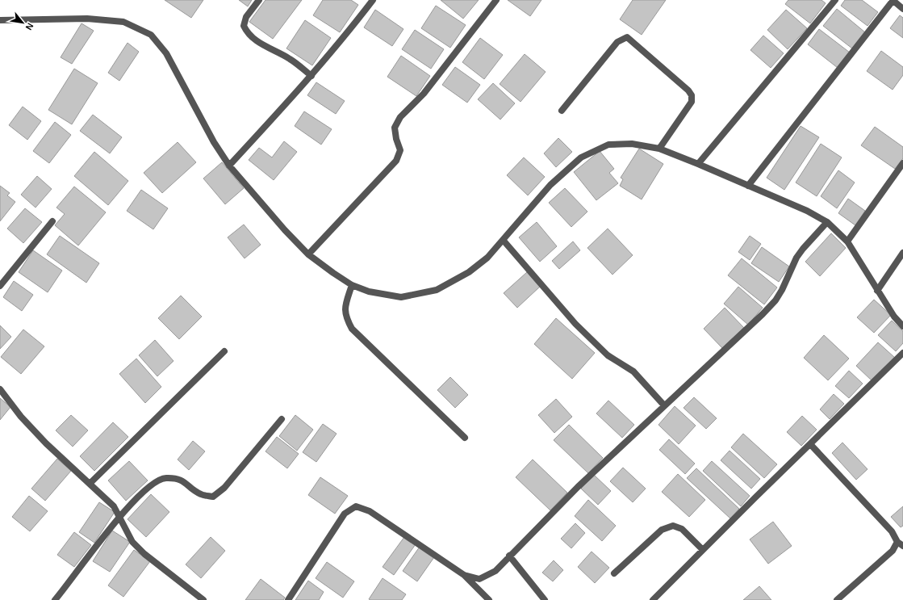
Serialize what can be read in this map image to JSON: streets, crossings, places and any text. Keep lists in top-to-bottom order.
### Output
{
  "north": "bottom right"
}
